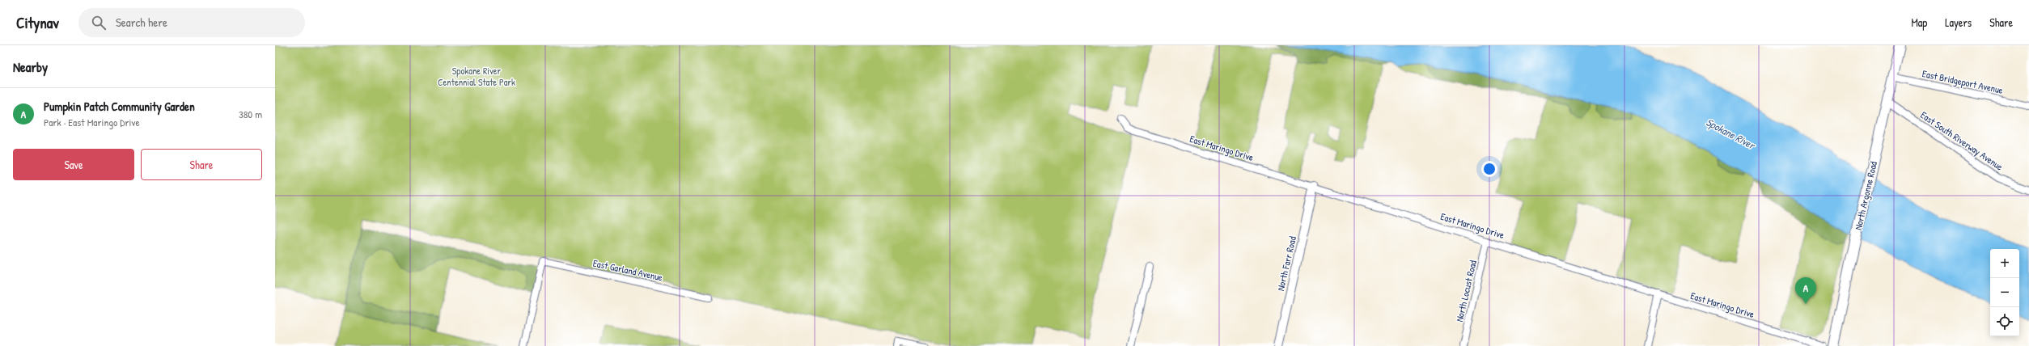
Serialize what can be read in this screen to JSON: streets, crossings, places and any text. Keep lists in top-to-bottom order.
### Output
{
  "streets": {
    "main road": ["North Argonne Road"],
    "street": [
      "East Bridgeport Avenue",
      "East South Riverway Avenue",
      "East Maringo Drive",
      "North Farr Road",
      "East Garland Avenue",
      "North Locust Road"
    ]
  },
  "crossings": [
    ["East Bridgeport Avenue", "North Argonne Road"],
    ["East South Riverway Avenue", "North Argonne Road"],
    ["East Maringo Drive", "North Farr Road"],
    ["East Maringo Drive", "North Locust Road"]
  ],
  "water": ["Spokane River"],
  "parks": ["Spokane River Centennial State Park"],
  "page": {
    "header": "Citynav",
    "search": "Search here",
    "nav": ["Map", "Layers", "Share"],
    "heading": "Nearby",
    "list": [
      {
        "mark": "A",
        "name": "Pumpkin Patch Community Garden",
        "note": "Park · East Maringo Drive",
        "value": "380 m"
      }
    ],
    "buttons": ["Save", "Share"],
    "map_buttons": ["+", "−"],
    "pins": "A"
  }
}
